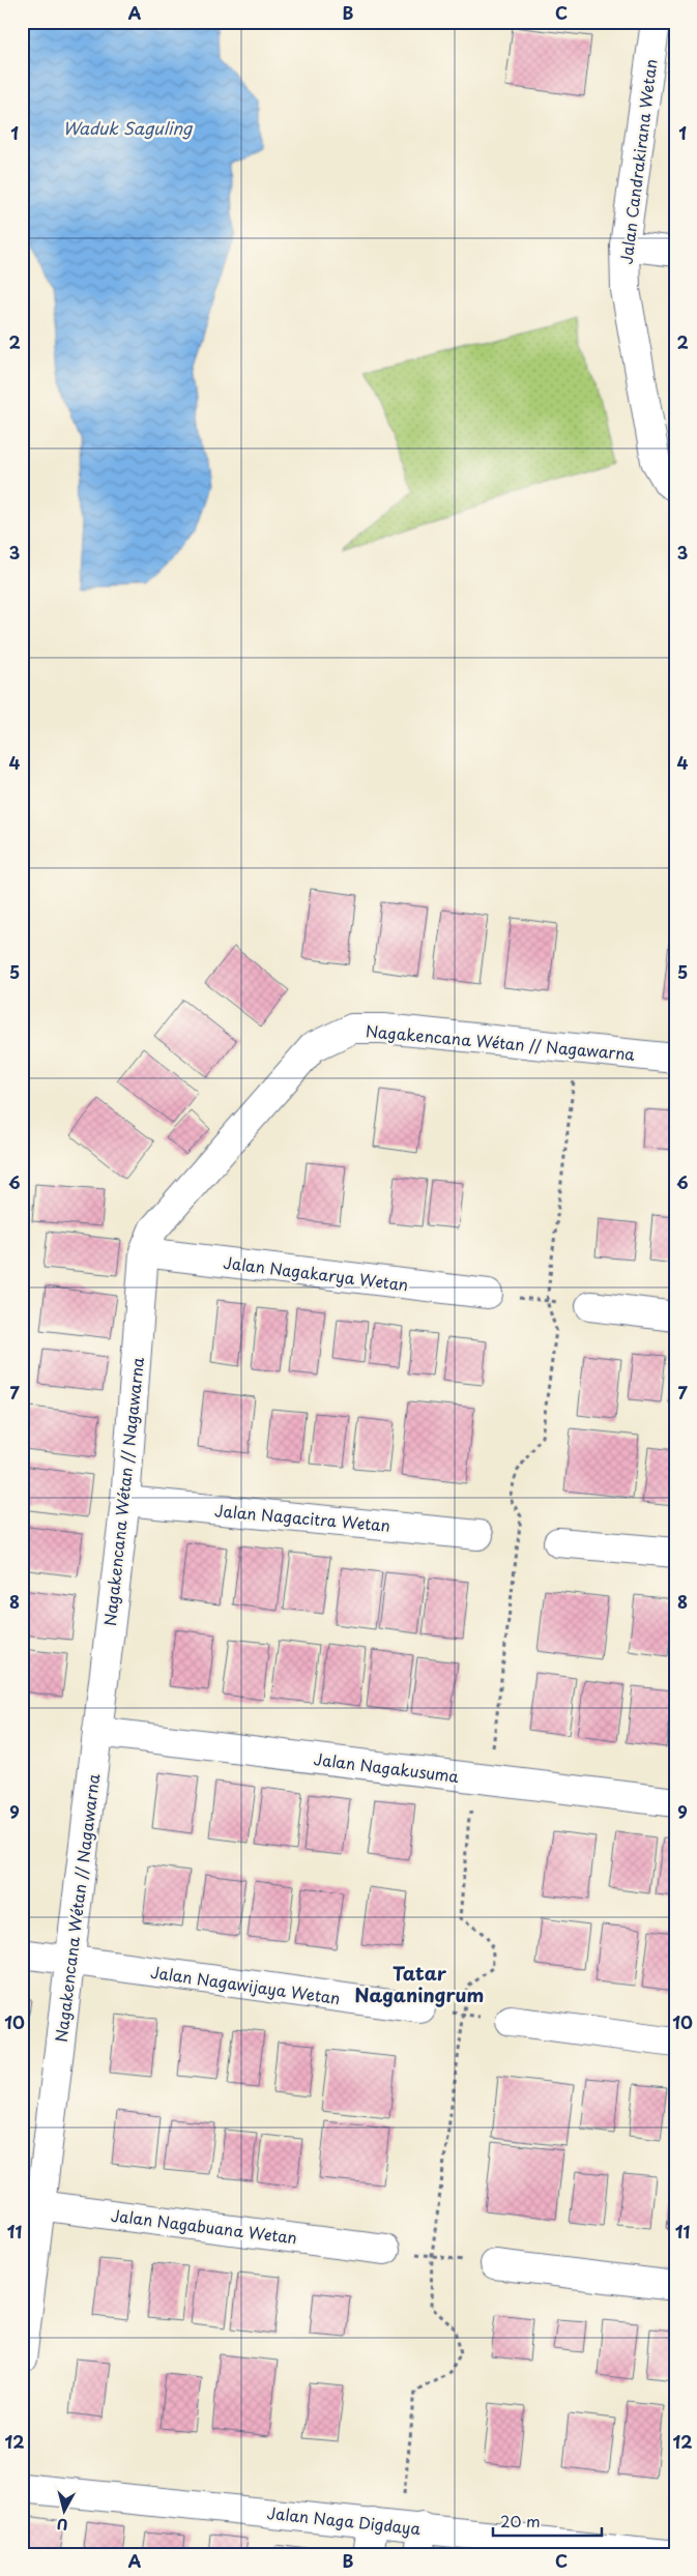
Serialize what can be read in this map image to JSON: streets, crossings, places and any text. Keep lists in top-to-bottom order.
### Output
{
  "streets": {
    "street": [
      "Jalan Candrakirana Wetan",
      "Nagakencana Wétan // Nagawarna",
      "Jalan Nagakarya Wetan",
      "Jalan Nagacitra Wetan",
      "Jalan Nagakusuma",
      "Jalan Nagawijaya Wetan",
      "Jalan Nagabuana Wetan",
      "Jalan Naga Digdaya"
    ]
  },
  "crossings": [
    ["Nagakencana Wétan // Nagawarna", "Jalan Nagakarya Wetan"],
    ["Nagakencana Wétan // Nagawarna", "Jalan Nagacitra Wetan"],
    ["Nagakencana Wétan // Nagawarna", "Jalan Nagakusuma"],
    ["Nagakencana Wétan // Nagawarna", "Jalan Nagawijaya Wetan"],
    ["Nagakencana Wétan // Nagawarna", "Jalan Nagabuana Wetan"]
  ],
  "districts": ["Tatar Naganingrum"],
  "water": ["Waduk Saguling"],
  "scale_bar": "20 m",
  "north": "bottom",
  "grid": {
    "columns": ["A", "B", "C"],
    "rows": [
      "1",
      "2",
      "3",
      "4",
      "5",
      "6",
      "7",
      "8",
      "9",
      "10",
      "11",
      "12"
    ]
  }
}
